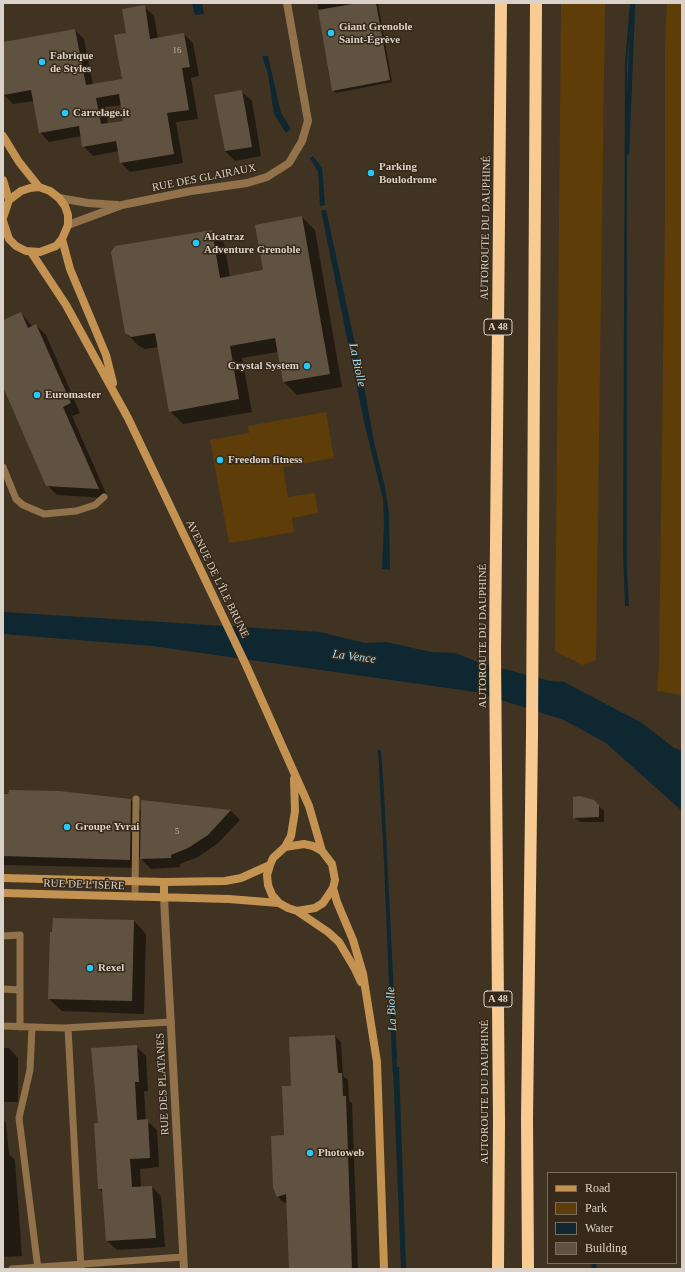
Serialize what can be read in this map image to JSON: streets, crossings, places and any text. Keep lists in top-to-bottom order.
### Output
{
  "streets": {
    "highway": ["AUTOROUTE DU DAUPHINÉ", "A 48"],
    "street": [
      "RUE DES GLAIRAUX",
      "AVENUE DE L'ÎLE BRUNE",
      "RUE DE L'ISÈRE",
      "RUE DES PLATANES"
    ]
  },
  "crossings": [
    ["RUE DES GLAIRAUX", "AVENUE DE L'ÎLE BRUNE"],
    ["AVENUE DE L'ÎLE BRUNE", "RUE DE L'ISÈRE"],
    ["RUE DE L'ISÈRE", "RUE DES PLATANES"]
  ],
  "water": ["La Biolle", "La Vence"],
  "places": [
    "Giant Grenoble Saint-Égrève",
    "Fabrique de Styles",
    "Carrelage.it",
    "Parking Boulodrome",
    "Alcatraz Adventure Grenoble",
    "Crystal System",
    "Euromaster",
    "Freedom fitness",
    "Groupe Yvrai",
    "Rexel",
    "Photoweb"
  ],
  "house_numbers": ["16", "5"],
  "legend": [
    "Road",
    "Park",
    "Water",
    "Building"
  ]
}
